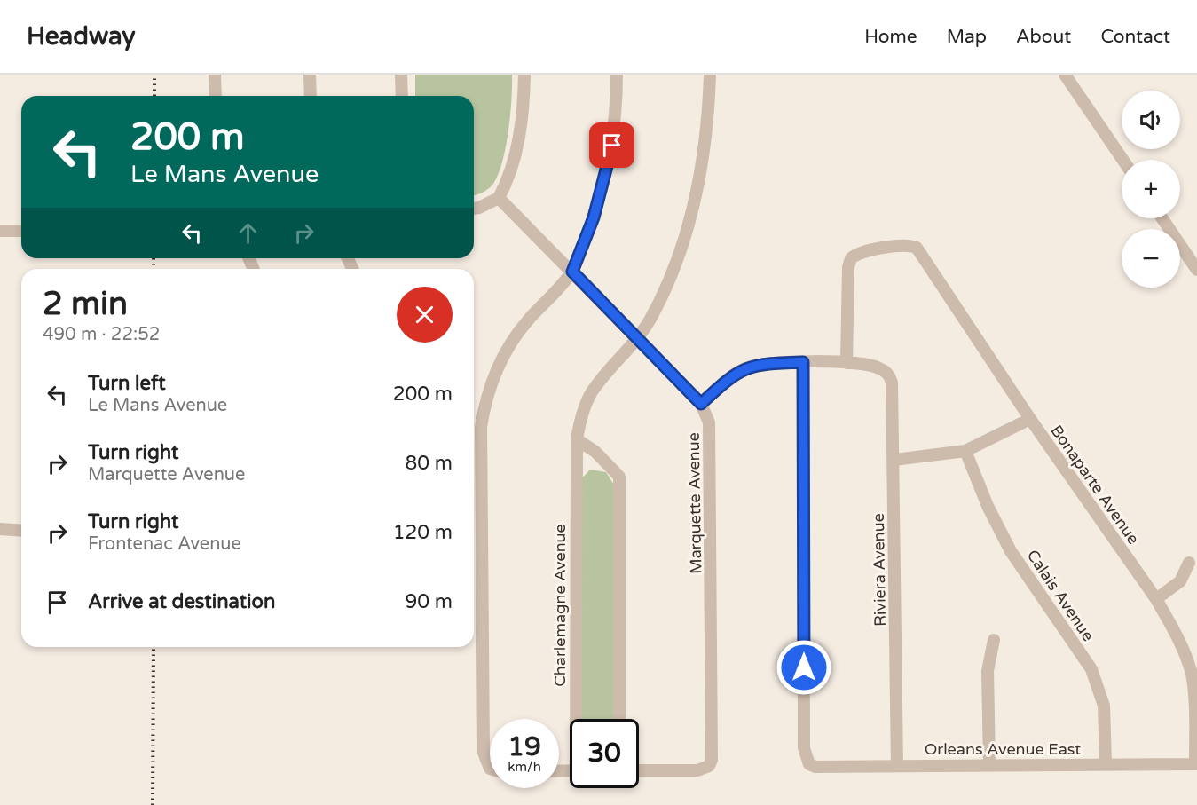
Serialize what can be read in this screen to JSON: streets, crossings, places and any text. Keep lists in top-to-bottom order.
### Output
{
  "streets": {
    "street": [
      "Bonaparte Avenue",
      "Marquette Avenue",
      "Riviera Avenue",
      "Calais Avenue",
      "Charlemagne Avenue",
      "Orleans Avenue East"
    ]
  },
  "crossings": [
    ["Bonaparte Avenue", "Riviera Avenue"],
    ["Bonaparte Avenue", "Orleans Avenue East"],
    ["Marquette Avenue", "Charlemagne Avenue"],
    ["Riviera Avenue", "Orleans Avenue East"],
    ["Calais Avenue", "Orleans Avenue East"]
  ],
  "page": {
    "header": "Headway",
    "nav": [
      "Home",
      "Map",
      "About",
      "Contact"
    ],
    "map_buttons": ["+", "−"],
    "turn": ["200 m", "Le Mans Avenue"],
    "heading": ["2 min", "490 m · 22:52"],
    "list": [
      {
        "name": "Turn left",
        "note": "Le Mans Avenue",
        "value": "200 m"
      },
      {
        "name": "Turn right",
        "note": "Marquette Avenue",
        "value": "80 m"
      },
      {
        "name": "Turn right",
        "note": "Frontenac Avenue",
        "value": "120 m"
      },
      {
        "name": "Arrive at destination",
        "value": "90 m"
      }
    ],
    "speed": "19 km/h",
    "limit": "30"
  }
}
